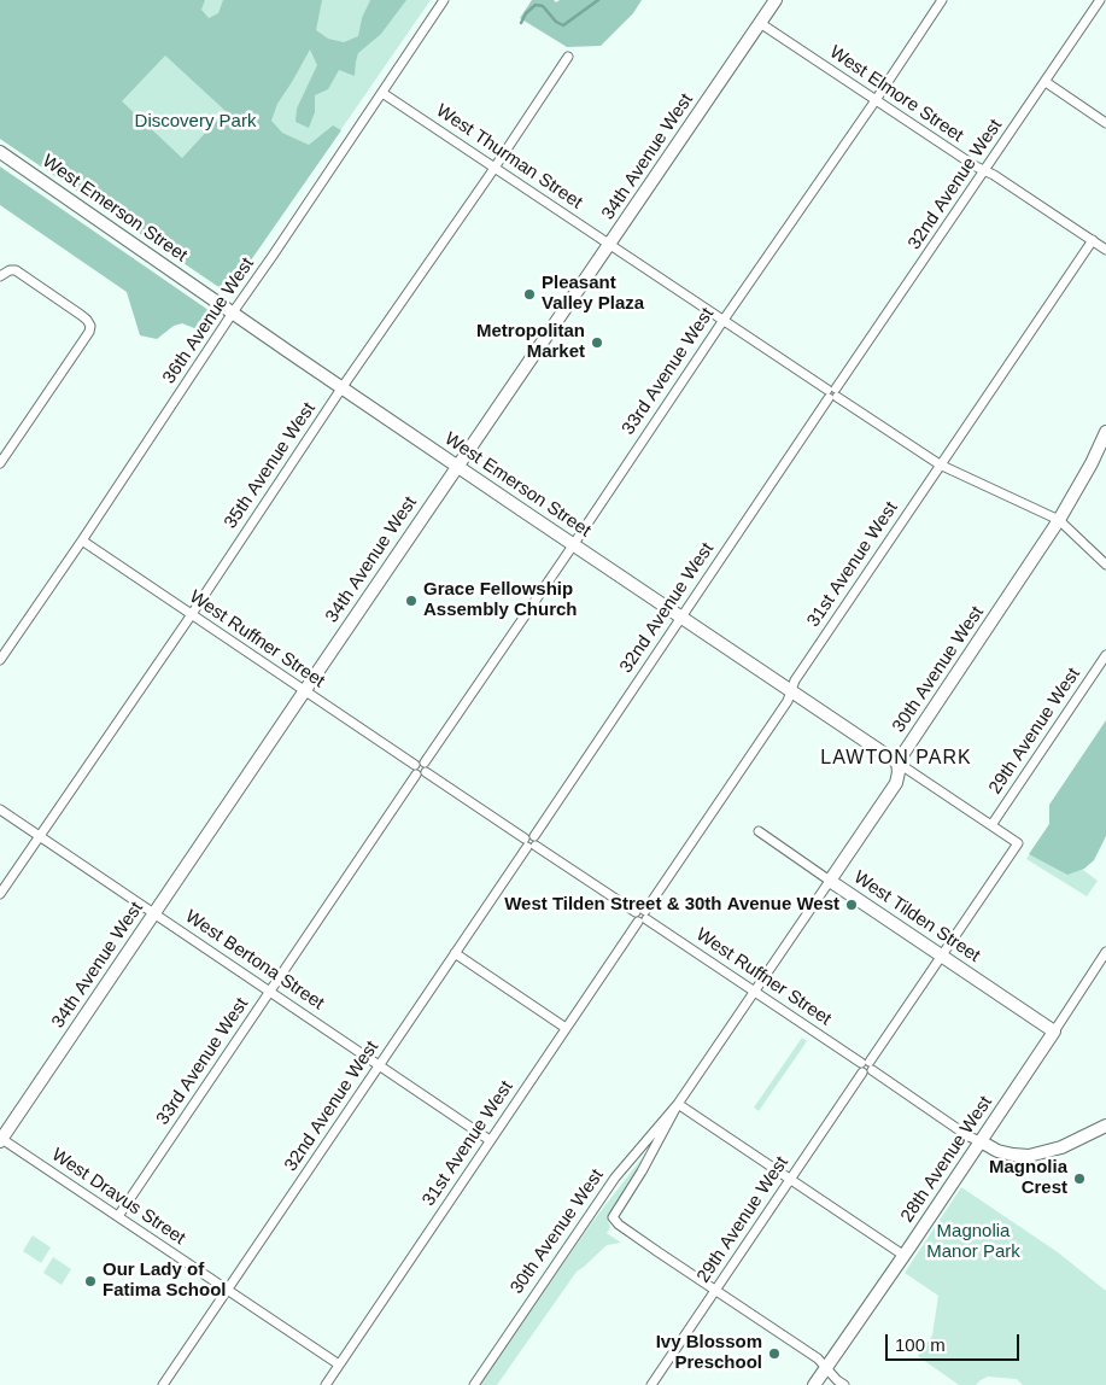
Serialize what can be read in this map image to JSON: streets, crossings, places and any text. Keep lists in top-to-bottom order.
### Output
{
  "streets": {
    "street": [
      "West Elmore Street",
      "West Thurman Street",
      "34th Avenue West",
      "32nd Avenue West",
      "West Emerson Street",
      "36th Avenue West",
      "33rd Avenue West",
      "35th Avenue West",
      "31st Avenue West",
      "West Ruffner Street",
      "30th Avenue West",
      "29th Avenue West",
      "West Tilden Street",
      "West Bertona Street",
      "28th Avenue West",
      "West Dravus Street"
    ]
  },
  "crossings": [
    ["West Elmore Street", "34th Avenue West"],
    ["West Elmore Street", "32nd Avenue West"],
    ["West Elmore Street", "33rd Avenue West"],
    ["West Elmore Street", "31st Avenue West"],
    ["West Thurman Street", "34th Avenue West"],
    ["West Thurman Street", "32nd Avenue West"],
    ["West Thurman Street", "36th Avenue West"],
    ["West Thurman Street", "33rd Avenue West"],
    ["West Thurman Street", "35th Avenue West"],
    ["West Thurman Street", "31st Avenue West"],
    ["West Thurman Street", "30th Avenue West"],
    ["34th Avenue West", "West Emerson Street"],
    ["34th Avenue West", "West Ruffner Street"],
    ["34th Avenue West", "West Bertona Street"],
    ["34th Avenue West", "West Dravus Street"],
    ["32nd Avenue West", "West Emerson Street"],
    ["32nd Avenue West", "West Ruffner Street"],
    ["32nd Avenue West", "West Bertona Street"],
    ["32nd Avenue West", "West Dravus Street"],
    ["West Emerson Street", "36th Avenue West"],
    ["West Emerson Street", "33rd Avenue West"],
    ["West Emerson Street", "35th Avenue West"],
    ["West Emerson Street", "31st Avenue West"],
    ["West Emerson Street", "30th Avenue West"],
    ["West Emerson Street", "29th Avenue West"],
    ["36th Avenue West", "West Ruffner Street"],
    ["33rd Avenue West", "West Ruffner Street"],
    ["33rd Avenue West", "West Bertona Street"],
    ["33rd Avenue West", "West Dravus Street"],
    ["35th Avenue West", "West Ruffner Street"],
    ["35th Avenue West", "West Bertona Street"],
    ["31st Avenue West", "West Ruffner Street"],
    ["31st Avenue West", "West Bertona Street"],
    ["31st Avenue West", "West Dravus Street"],
    ["West Ruffner Street", "30th Avenue West"],
    ["West Ruffner Street", "29th Avenue West"],
    ["West Ruffner Street", "28th Avenue West"],
    ["30th Avenue West", "29th Avenue West"],
    ["30th Avenue West", "West Tilden Street"],
    ["29th Avenue West", "West Tilden Street"],
    ["West Tilden Street", "28th Avenue West"]
  ],
  "districts": ["LAWTON PARK"],
  "parks": ["Discovery Park", "Magnolia Manor Park"],
  "places": [
    "Pleasant Valley Plaza",
    "Metropolitan Market",
    "Grace Fellowship Assembly Church",
    "West Tilden Street & 30th Avenue West",
    "Magnolia Crest",
    "Our Lady of Fatima School",
    "Ivy Blossom Preschool"
  ],
  "scale_bar": "100 m"
}
